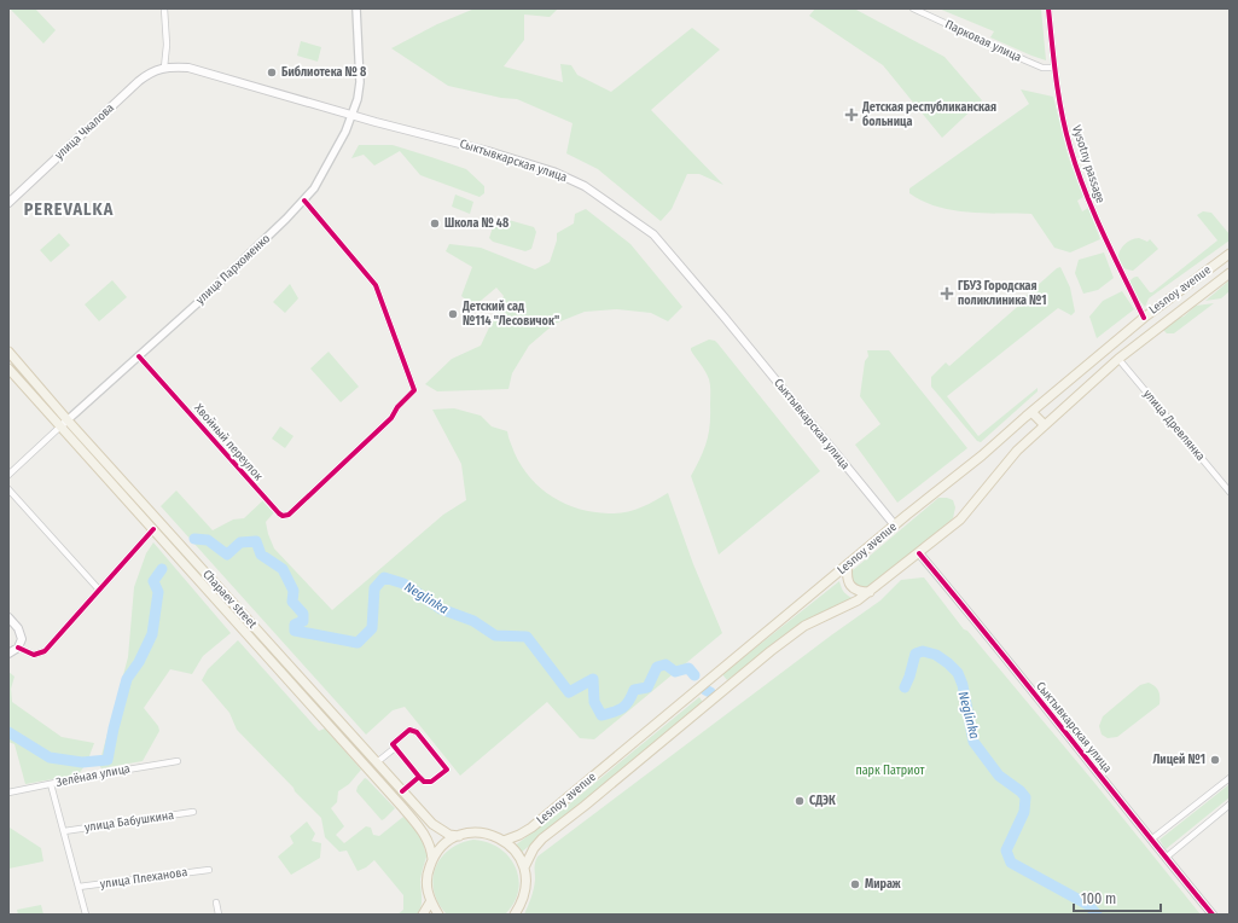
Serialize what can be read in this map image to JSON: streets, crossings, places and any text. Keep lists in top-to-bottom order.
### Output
{
  "streets": {
    "main road": [
      "улица Чкалова",
      "Сыктывкарская улица",
      "Lesnoy avenue",
      "Chapaev street"
    ],
    "street": [
      "Парковая улица",
      "Vysotny passage",
      "улица Пархоменко",
      "улица Древлянка",
      "Хвойный переулок",
      "Зелёная улица",
      "улица Бабушкина",
      "улица Плеханова"
    ]
  },
  "crossings": [
    ["Парковая улица", "Vysotny passage"],
    ["улица Чкалова", "Сыктывкарская улица"],
    ["Сыктывкарская улица", "улица Пархоменко"],
    ["Сыктывкарская улица", "Lesnoy avenue"],
    ["Vysotny passage", "Lesnoy avenue"],
    ["улица Пархоменко", "Хвойный переулок"],
    ["улица Пархоменко", "Chapaev street"],
    ["Lesnoy avenue", "улица Древлянка"]
  ],
  "districts": ["PEREVALKA"],
  "water": ["Neglinka"],
  "parks": ["парк Патриот"],
  "places": {
    "other": [
      "Библиотека № 8",
      "Школа № 48",
      "Детский сад №114 \"Лесовичок\"",
      "Лицей №1",
      "СДЭК",
      "Мираж"
    ],
    "health": ["Детская республиканская больница", "ГБУЗ Городская поликлиника №1"]
  },
  "scale_bar": "100 m"
}
